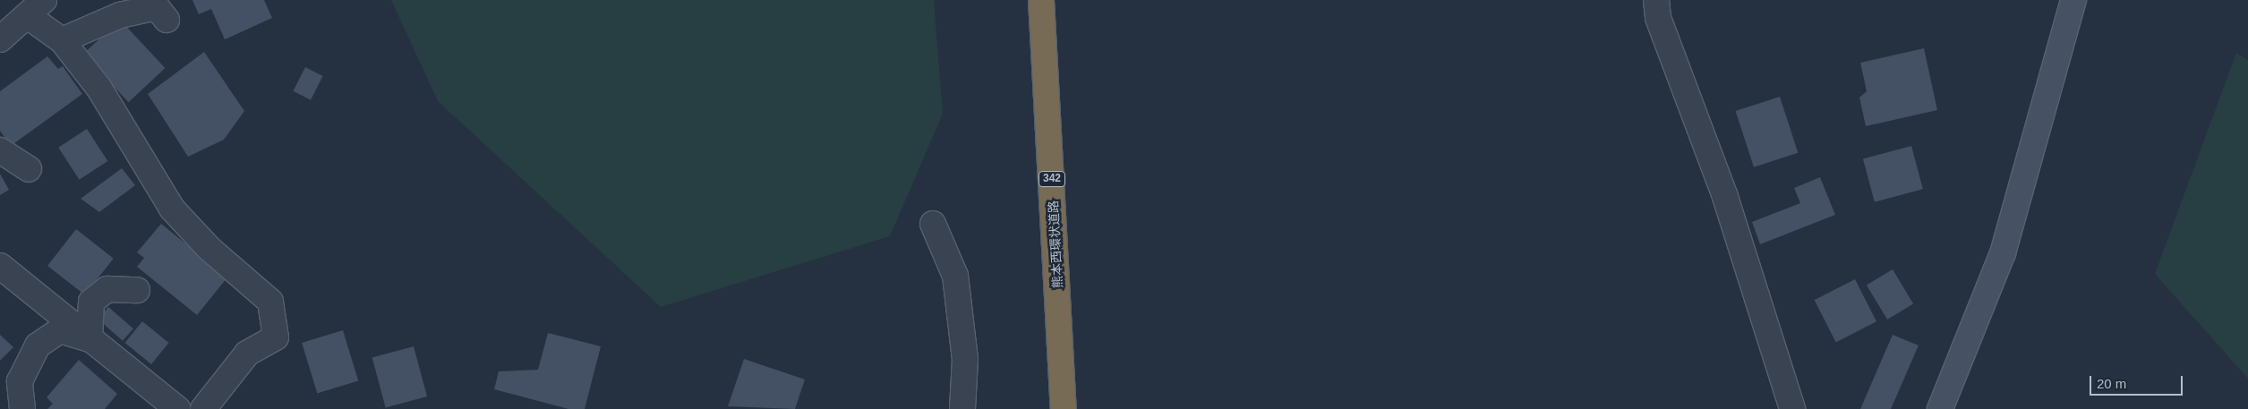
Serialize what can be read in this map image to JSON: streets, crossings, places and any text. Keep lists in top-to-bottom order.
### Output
{
  "streets": {
    "highway": ["342", "熊本西環状道路"]
  },
  "scale_bar": "20 m"
}
